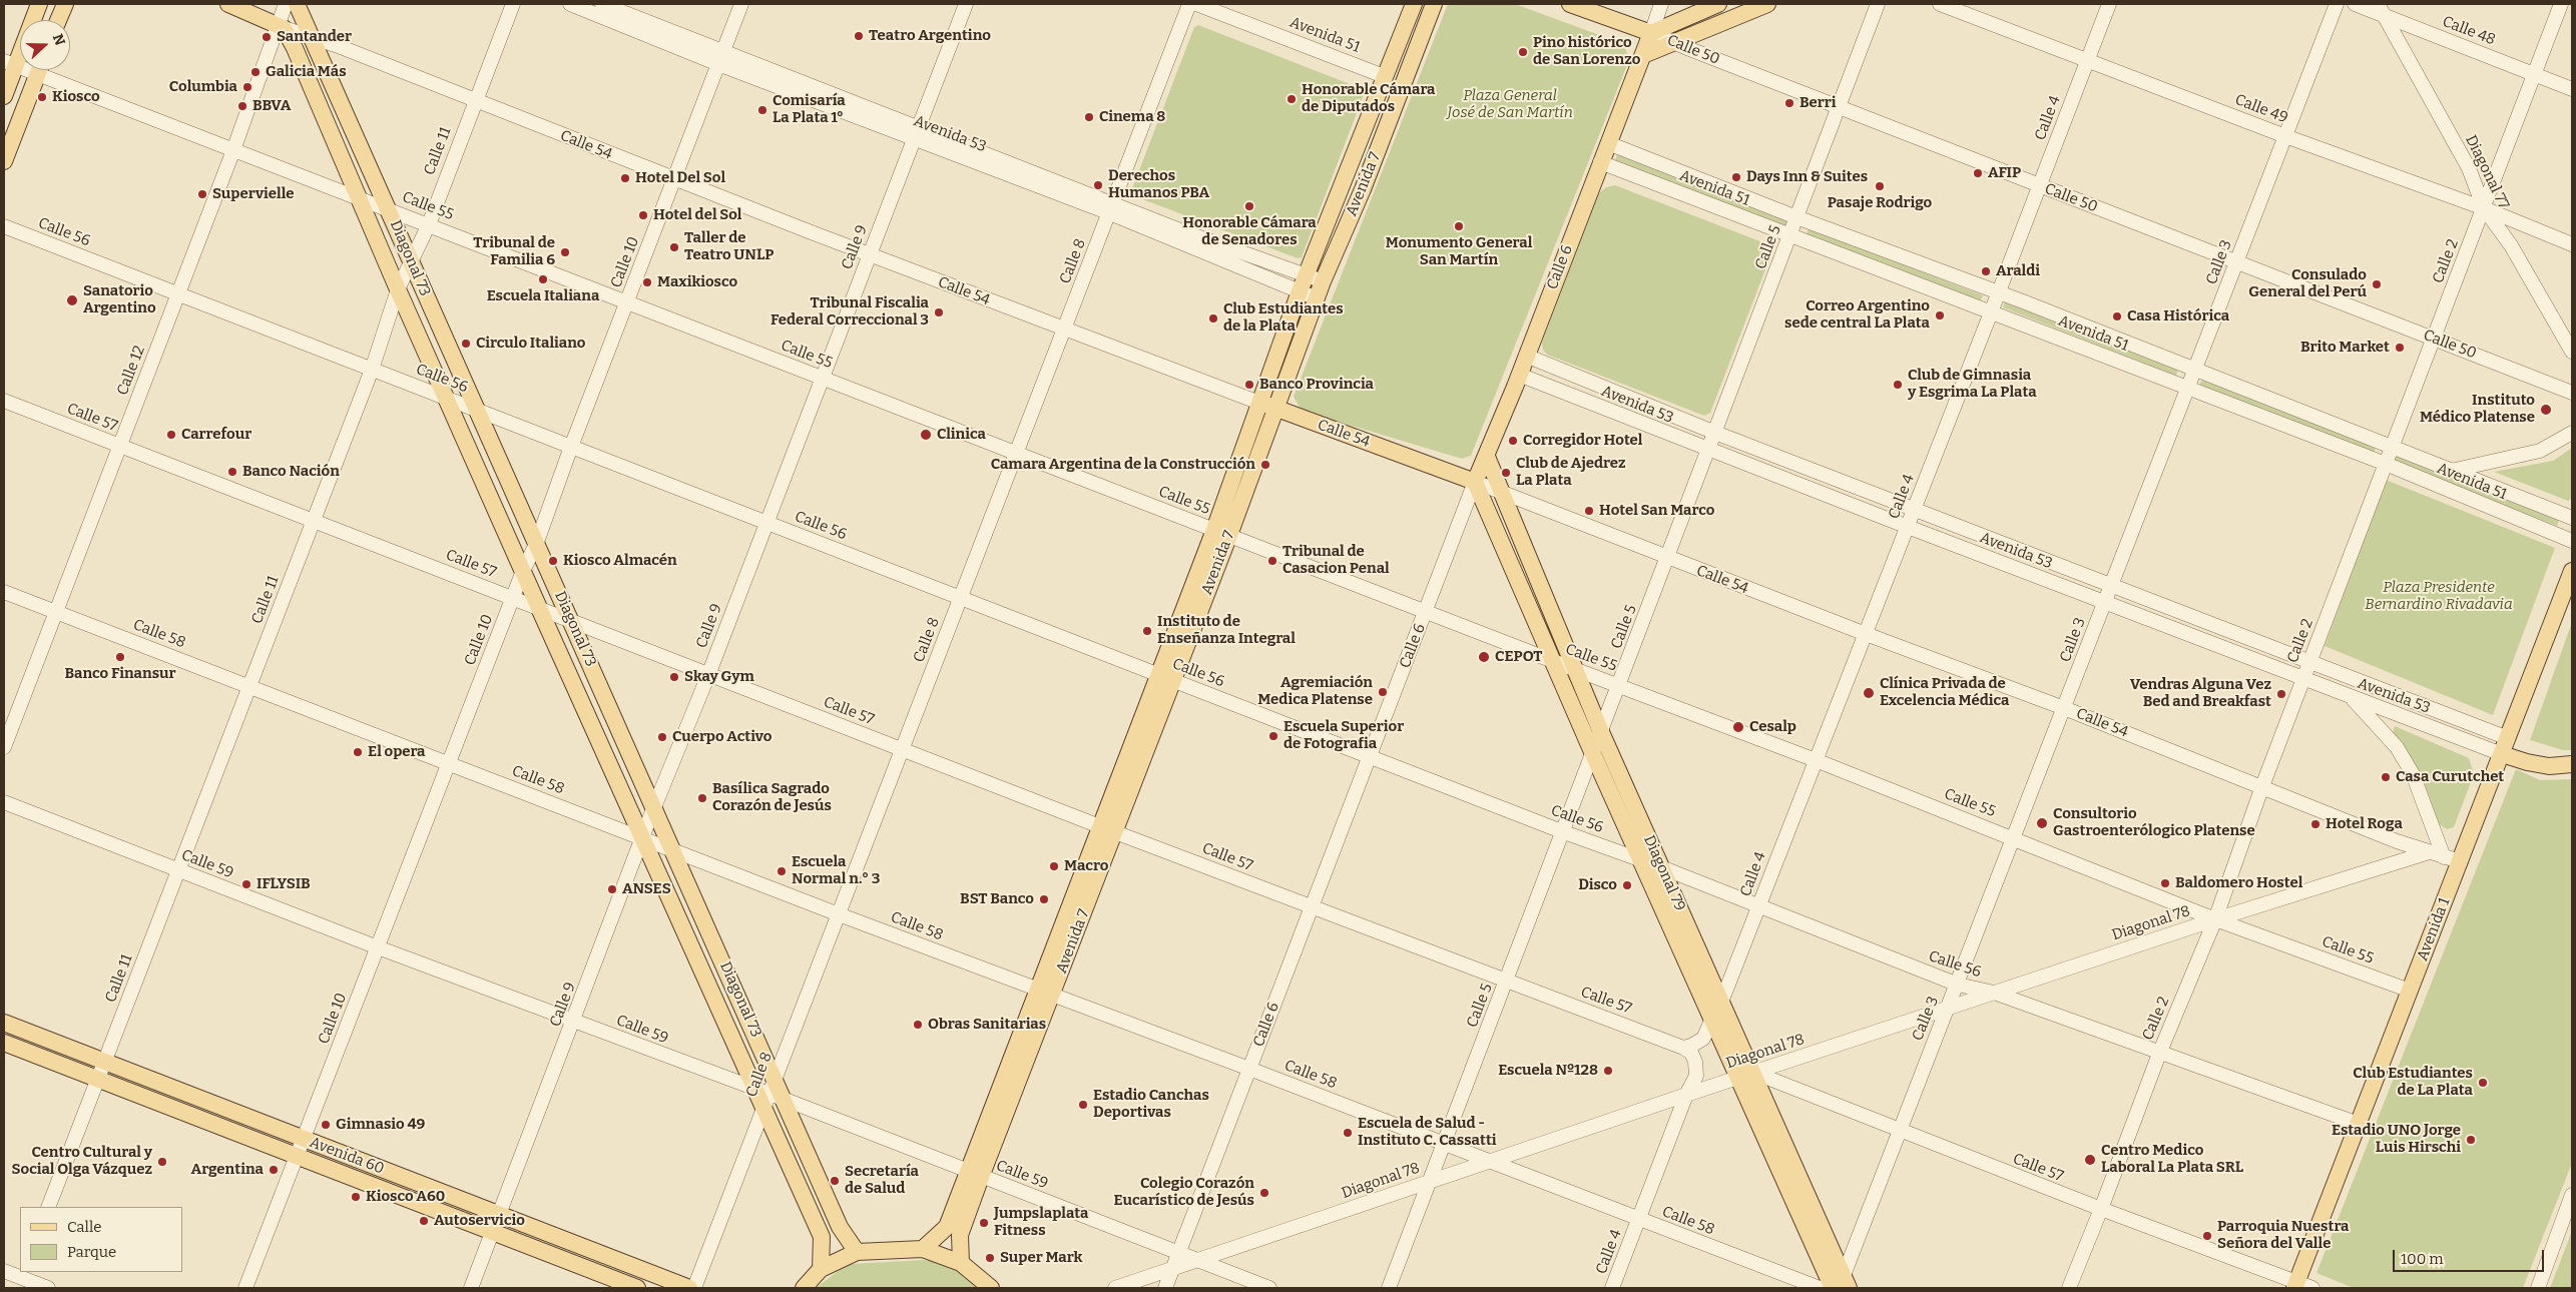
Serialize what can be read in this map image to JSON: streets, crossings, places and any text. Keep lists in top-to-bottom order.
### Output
{
  "streets": {
    "main road": [
      "Calle 50",
      "Calle 54",
      "Avenida 7",
      "Diagonal 73",
      "Calle 6",
      "Diagonal 79",
      "Avenida 1",
      "Avenida 60"
    ],
    "street": [
      "Calle 48",
      "Avenida 51",
      "Calle 49",
      "Calle 4",
      "Avenida 53",
      "Calle 11",
      "Diagonal 77",
      "Calle 55",
      "Calle 56",
      "Calle 9",
      "Calle 5",
      "Calle 8",
      "Calle 2",
      "Calle 10",
      "Calle 3",
      "Calle 12",
      "Calle 57",
      "Calle 58",
      "Calle 59",
      "Diagonal 78"
    ]
  },
  "crossings": [
    ["Calle 48", "Diagonal 77"],
    ["Calle 48", "Calle 2"],
    ["Avenida 51", "Calle 4"],
    ["Avenida 51", "Avenida 7"],
    ["Avenida 51", "Calle 5"],
    ["Avenida 51", "Calle 2"],
    ["Avenida 51", "Calle 3"],
    ["Avenida 51", "Calle 6"],
    ["Calle 50", "Calle 4"],
    ["Calle 50", "Calle 5"],
    ["Calle 50", "Calle 2"],
    ["Calle 50", "Calle 3"],
    ["Calle 50", "Calle 6"],
    ["Calle 49", "Calle 4"],
    ["Calle 49", "Diagonal 77"],
    ["Calle 49", "Calle 2"],
    ["Calle 49", "Calle 3"],
    ["Calle 4", "Avenida 53"],
    ["Calle 4", "Calle 54"],
    ["Calle 4", "Calle 55"],
    ["Calle 4", "Calle 56"],
    ["Calle 4", "Calle 57"],
    ["Calle 4", "Calle 58"],
    ["Calle 4", "Diagonal 79"],
    ["Calle 4", "Diagonal 78"],
    ["Avenida 53", "Avenida 7"],
    ["Avenida 53", "Calle 9"],
    ["Avenida 53", "Calle 5"],
    ["Avenida 53", "Calle 8"],
    ["Avenida 53", "Calle 2"],
    ["Avenida 53", "Calle 10"],
    ["Avenida 53", "Calle 3"],
    ["Avenida 53", "Calle 6"],
    ["Avenida 53", "Avenida 1"],
    ["Calle 54", "Calle 11"],
    ["Calle 54", "Avenida 7"],
    ["Calle 54", "Calle 9"],
    ["Calle 54", "Calle 5"],
    ["Calle 54", "Diagonal 73"],
    ["Calle 54", "Calle 8"],
    ["Calle 54", "Calle 2"],
    ["Calle 54", "Calle 10"],
    ["Calle 54", "Calle 3"],
    ["Calle 54", "Calle 6"],
    ["Calle 54", "Calle 12"],
    ["Calle 54", "Diagonal 79"],
    ["Calle 54", "Diagonal 78"],
    ["Calle 54", "Avenida 1"],
    ["Calle 11", "Calle 55"],
    ["Calle 11", "Calle 56"],
    ["Calle 11", "Diagonal 73"],
    ["Calle 11", "Calle 57"],
    ["Calle 11", "Calle 58"],
    ["Calle 11", "Calle 59"],
    ["Calle 11", "Avenida 60"],
    ["Diagonal 77", "Calle 2"],
    ["Avenida 7", "Calle 55"],
    ["Avenida 7", "Calle 56"],
    ["Avenida 7", "Calle 57"],
    ["Avenida 7", "Calle 58"],
    ["Avenida 7", "Calle 59"],
    ["Calle 55", "Calle 9"],
    ["Calle 55", "Calle 5"],
    ["Calle 55", "Diagonal 73"],
    ["Calle 55", "Calle 8"],
    ["Calle 55", "Calle 2"],
    ["Calle 55", "Calle 10"],
    ["Calle 55", "Calle 3"],
    ["Calle 55", "Calle 6"],
    ["Calle 55", "Calle 12"],
    ["Calle 55", "Diagonal 79"],
    ["Calle 55", "Diagonal 78"],
    ["Calle 55", "Avenida 1"],
    ["Calle 56", "Calle 9"],
    ["Calle 56", "Calle 5"],
    ["Calle 56", "Diagonal 73"],
    ["Calle 56", "Calle 8"],
    ["Calle 56", "Calle 2"],
    ["Calle 56", "Calle 10"],
    ["Calle 56", "Calle 3"],
    ["Calle 56", "Calle 6"],
    ["Calle 56", "Calle 12"],
    ["Calle 56", "Diagonal 79"],
    ["Calle 56", "Diagonal 78"],
    ["Calle 56", "Avenida 1"],
    ["Calle 9", "Diagonal 73"],
    ["Calle 9", "Calle 57"],
    ["Calle 9", "Calle 58"],
    ["Calle 9", "Calle 59"],
    ["Calle 9", "Avenida 60"],
    ["Calle 5", "Calle 57"],
    ["Calle 5", "Calle 58"],
    ["Calle 5", "Diagonal 79"],
    ["Calle 5", "Diagonal 78"],
    ["Diagonal 73", "Calle 8"],
    ["Diagonal 73", "Calle 10"],
    ["Diagonal 73", "Calle 12"],
    ["Diagonal 73", "Calle 57"],
    ["Diagonal 73", "Calle 58"],
    ["Diagonal 73", "Calle 59"],
    ["Calle 8", "Calle 57"],
    ["Calle 8", "Calle 58"],
    ["Calle 8", "Calle 59"],
    ["Calle 2", "Calle 57"],
    ["Calle 2", "Diagonal 78"],
    ["Calle 10", "Calle 57"],
    ["Calle 10", "Calle 58"],
    ["Calle 10", "Calle 59"],
    ["Calle 10", "Avenida 60"],
    ["Calle 3", "Calle 57"],
    ["Calle 3", "Diagonal 79"],
    ["Calle 3", "Diagonal 78"],
    ["Calle 6", "Calle 57"],
    ["Calle 6", "Calle 58"],
    ["Calle 6", "Calle 59"],
    ["Calle 6", "Diagonal 79"],
    ["Calle 6", "Diagonal 78"],
    ["Calle 12", "Calle 57"],
    ["Calle 12", "Calle 58"],
    ["Calle 57", "Diagonal 79"],
    ["Calle 57", "Diagonal 78"],
    ["Calle 57", "Avenida 1"],
    ["Calle 58", "Diagonal 78"],
    ["Calle 59", "Diagonal 78"],
    ["Diagonal 79", "Diagonal 78"]
  ],
  "parks": ["Plaza General José de San Martín", "Plaza Presidente Bernardino Rivadavia"],
  "places": [
    "Teatro Argentino",
    "Santander",
    "Pino histórico de San Lorenzo",
    "Galicia Más",
    "Columbia",
    "Kiosco",
    "Honorable Cámara de Diputados",
    "Berri",
    "BBVA",
    "Comisaría La Plata 1°",
    "Cinema 8",
    "AFIP",
    "Days Inn & Suites",
    "Hotel Del Sol",
    "Derechos Humanos PBA",
    "Pasaje Rodrigo",
    "Supervielle",
    "Honorable Cámara de Senadores",
    "Hotel del Sol",
    "Monumento General San Martín",
    "Taller de Teatro UNLP",
    "Tribunal de Familia 6",
    "Araldi",
    "Escuela Italiana",
    "Maxikiosco",
    "Consulado General del Perú",
    "Sanatorio Argentino",
    "Tribunal Fiscalia Federal Correccional 3",
    "Correo Argentino sede central La Plata",
    "Casa Histórica",
    "Club Estudiantes de la Plata",
    "Circulo Italiano",
    "Brito Market",
    "Banco Provincia",
    "Club de Gimnasia y Esgrima La Plata",
    "Instituto Médico Platense",
    "Carrefour",
    "Clinica",
    "Corregidor Hotel",
    "Camara Argentina de la Construcción",
    "Banco Nación",
    "Club de Ajedrez La Plata",
    "Hotel San Marco",
    "Kiosco Almacén",
    "Tribunal de Casacion Penal",
    "Instituto de Enseñanza Integral",
    "Banco Finansur",
    "CEPOT",
    "Skay Gym",
    "Agremiación Medica Platense",
    "Clínica Privada de Excelencia Médica",
    "Vendras Alguna Vez Bed and Breakfast",
    "Cesalp",
    "Escuela Superior de Fotografia",
    "Cuerpo Activo",
    "El opera",
    "Casa Curutchet",
    "Basílica Sagrado Corazón de Jesús",
    "Consultorio Gastroenterólogico Platense",
    "Hotel Roga",
    "Macro",
    "Escuela Normal n.° 3",
    "Baldomero Hostel",
    "IFLYSIB",
    "Disco",
    "ANSES",
    "BST Banco",
    "Obras Sanitarias",
    "Escuela Nº128",
    "Club Estudiantes de La Plata",
    "Estadio Canchas Deportivas",
    "Gimnasio 49",
    "Escuela de Salud - Instituto C. Cassatti",
    "Estadio UNO Jorge Luis Hirschi",
    "Centro Medico Laboral La Plata SRL",
    "Centro Cultural y Social Olga Vázquez",
    "Argentina",
    "Secretaría de Salud",
    "Colegio Corazón Eucarístico de Jesús",
    "Kiosco A60",
    "Autoservicio",
    "Jumpslaplata Fitness",
    "Parroquia Nuestra Señora del Valle",
    "Super Mark"
  ],
  "legend": ["Calle", "Parque"],
  "scale_bar": "100 m",
  "north": "right"
}
